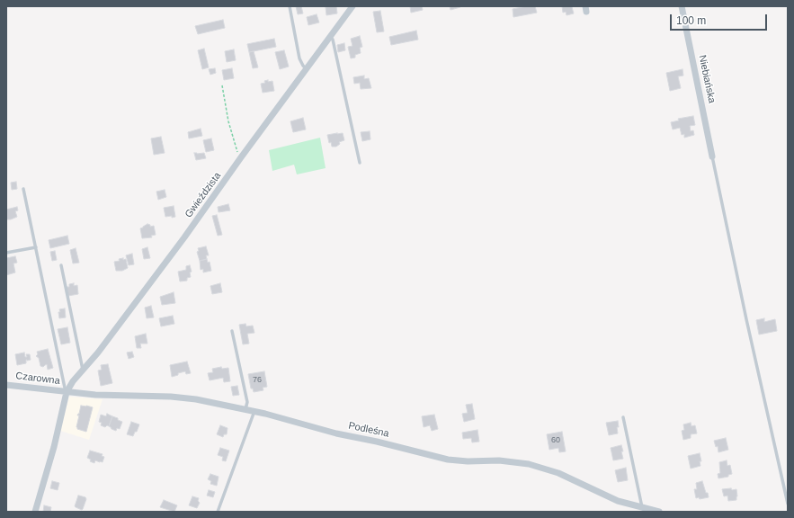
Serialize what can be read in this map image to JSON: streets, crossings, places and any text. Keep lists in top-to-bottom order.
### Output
{
  "streets": {
    "street": [
      "Niebiańska",
      "Gwieździsta",
      "Czarowna",
      "Podleśna"
    ]
  },
  "crossings": [
    ["Gwieździsta", "Czarowna"],
    ["Gwieździsta", "Podleśna"],
    ["Czarowna", "Podleśna"]
  ],
  "house_numbers": ["76", "60"],
  "scale_bar": "100 m"
}
